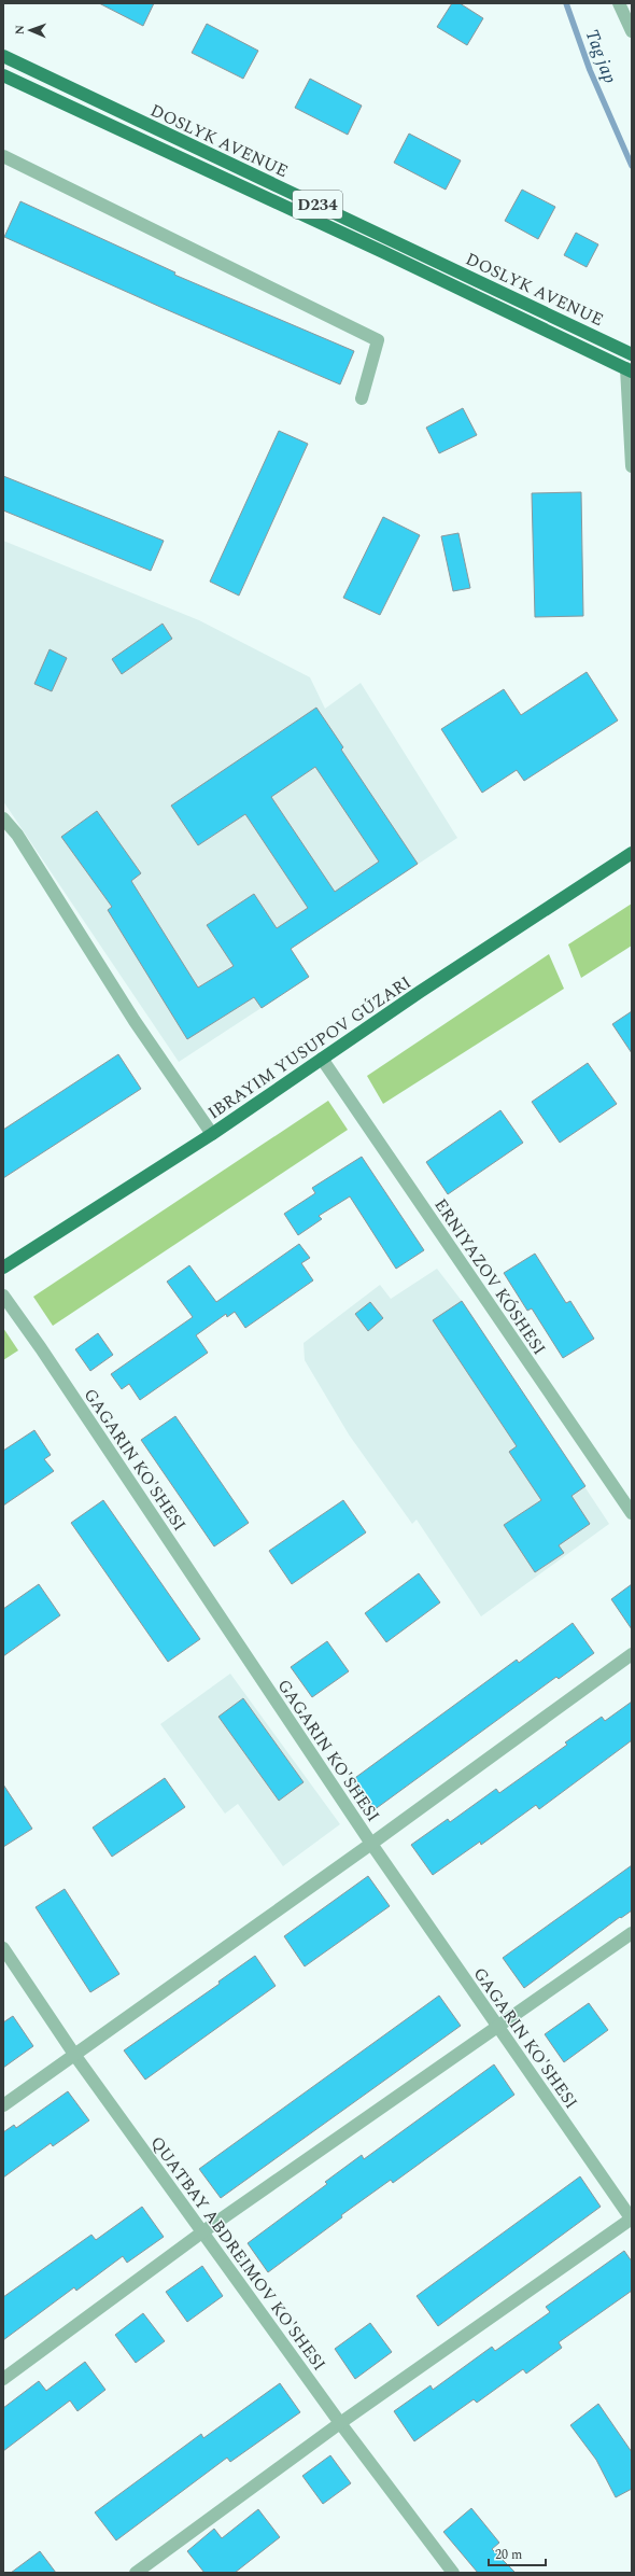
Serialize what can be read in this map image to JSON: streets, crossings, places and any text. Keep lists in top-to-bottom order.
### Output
{
  "streets": {
    "main road": ["DOSLYK AVENUE", "D234"],
    "street": ["ERNIYAZOV KÓSHESI", "GAGARIN KO'SHESI", "QUATBAY ABDREIMOV KO'SHESI"]
  },
  "water": ["Tag jap"],
  "scale_bar": "20 m",
  "north": "left"
}
